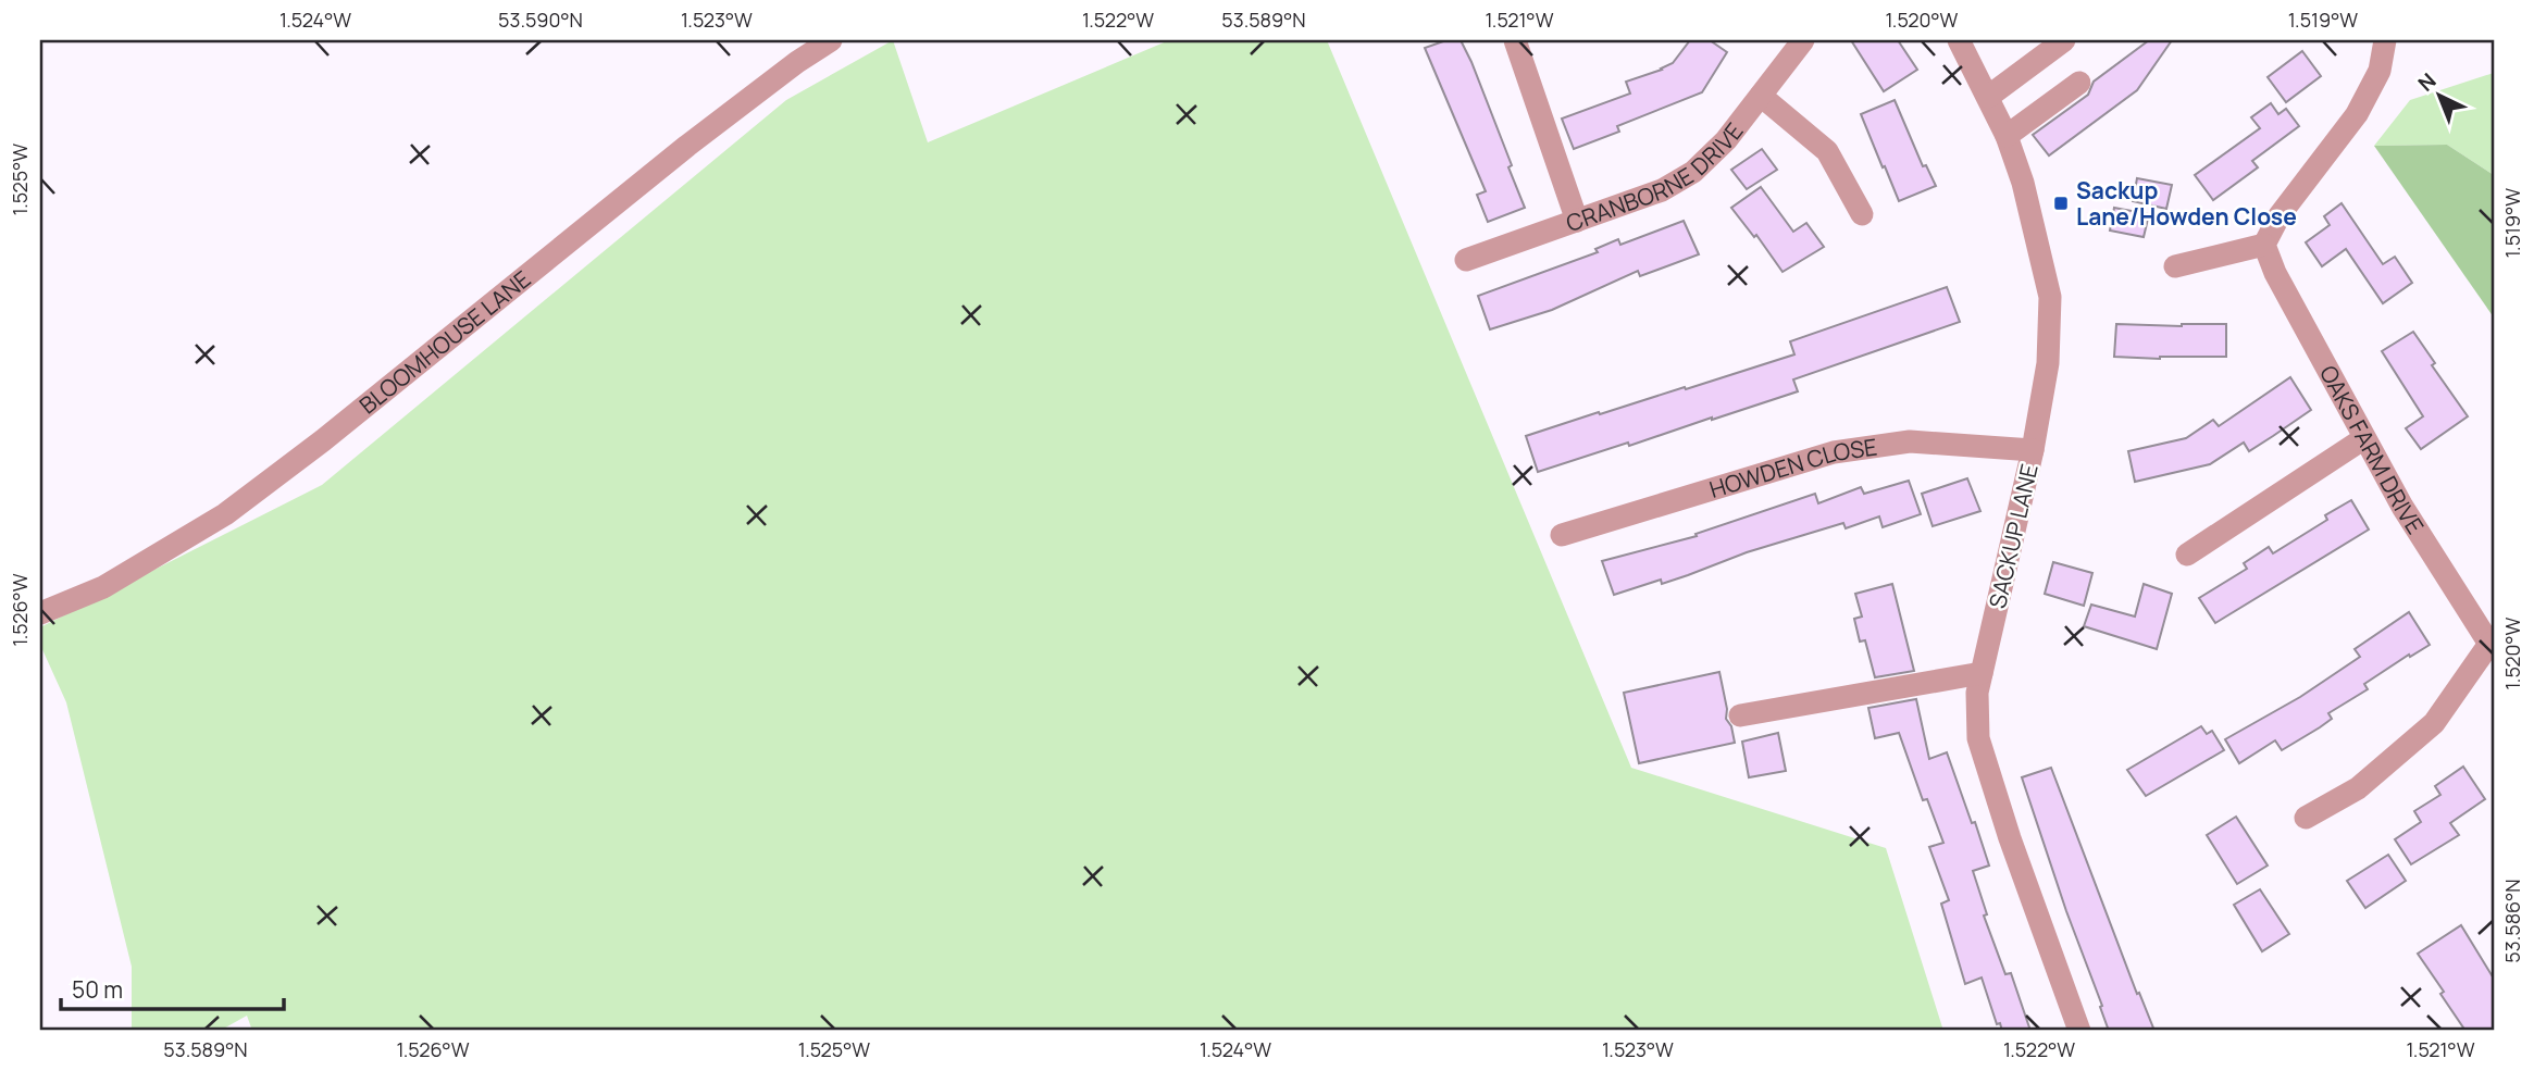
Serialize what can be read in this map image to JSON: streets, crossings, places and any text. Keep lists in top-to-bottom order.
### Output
{
  "streets": {
    "street": [
      "CRANBORNE DRIVE",
      "BLOOMHOUSE LANE",
      "OAKS FARM DRIVE",
      "HOWDEN CLOSE",
      "SACKUP LANE"
    ]
  },
  "crossings": [
    ["HOWDEN CLOSE", "SACKUP LANE"]
  ],
  "places": {
    "transit": ["Sackup Lane/Howden Close"]
  },
  "scale_bar": "50 m",
  "north": "top left",
  "coordinates": [
    "1.524°W",
    "53.590°N",
    "1.523°W",
    "1.522°W",
    "53.589°N",
    "1.521°W",
    "1.520°W",
    "1.519°W",
    "1.525°W",
    "1.526°W",
    "53.586°N"
  ]
}
